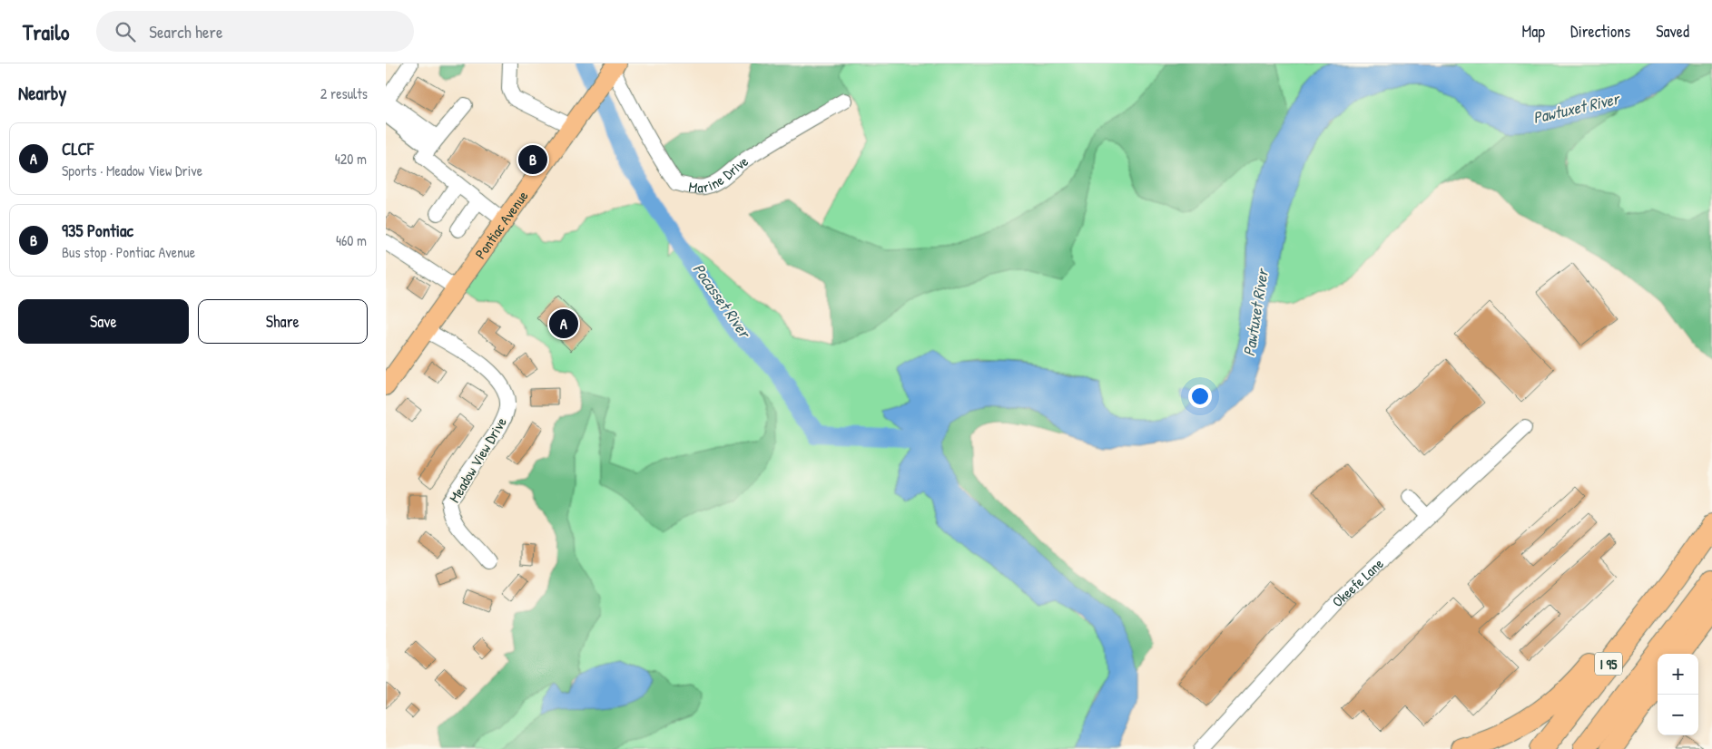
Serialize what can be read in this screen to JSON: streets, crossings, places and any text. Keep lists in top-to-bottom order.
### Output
{
  "streets": {
    "highway": ["I 95"],
    "main road": ["Pontiac Avenue"],
    "street": ["Marine Drive", "Meadow View Drive", "Okeefe Lane"]
  },
  "crossings": [
    ["Marine Drive", "Pontiac Avenue"],
    ["Pontiac Avenue", "Meadow View Drive"]
  ],
  "water": ["Pawtuxet River", "Pocasset River"],
  "page": {
    "header": "Trailo",
    "search": "Search here",
    "nav": ["Map", "Directions", "Saved"],
    "heading": ["Nearby", "2 results"],
    "list": [
      {
        "mark": "A",
        "name": "CLCF",
        "note": "Sports · Meadow View Drive",
        "value": "420 m"
      },
      {
        "mark": "B",
        "name": "935 Pontiac",
        "note": "Bus stop · Pontiac Avenue",
        "value": "460 m"
      }
    ],
    "pins": ["B", "A"],
    "buttons": ["Save", "Share"],
    "map_buttons": ["+", "−"]
  }
}
